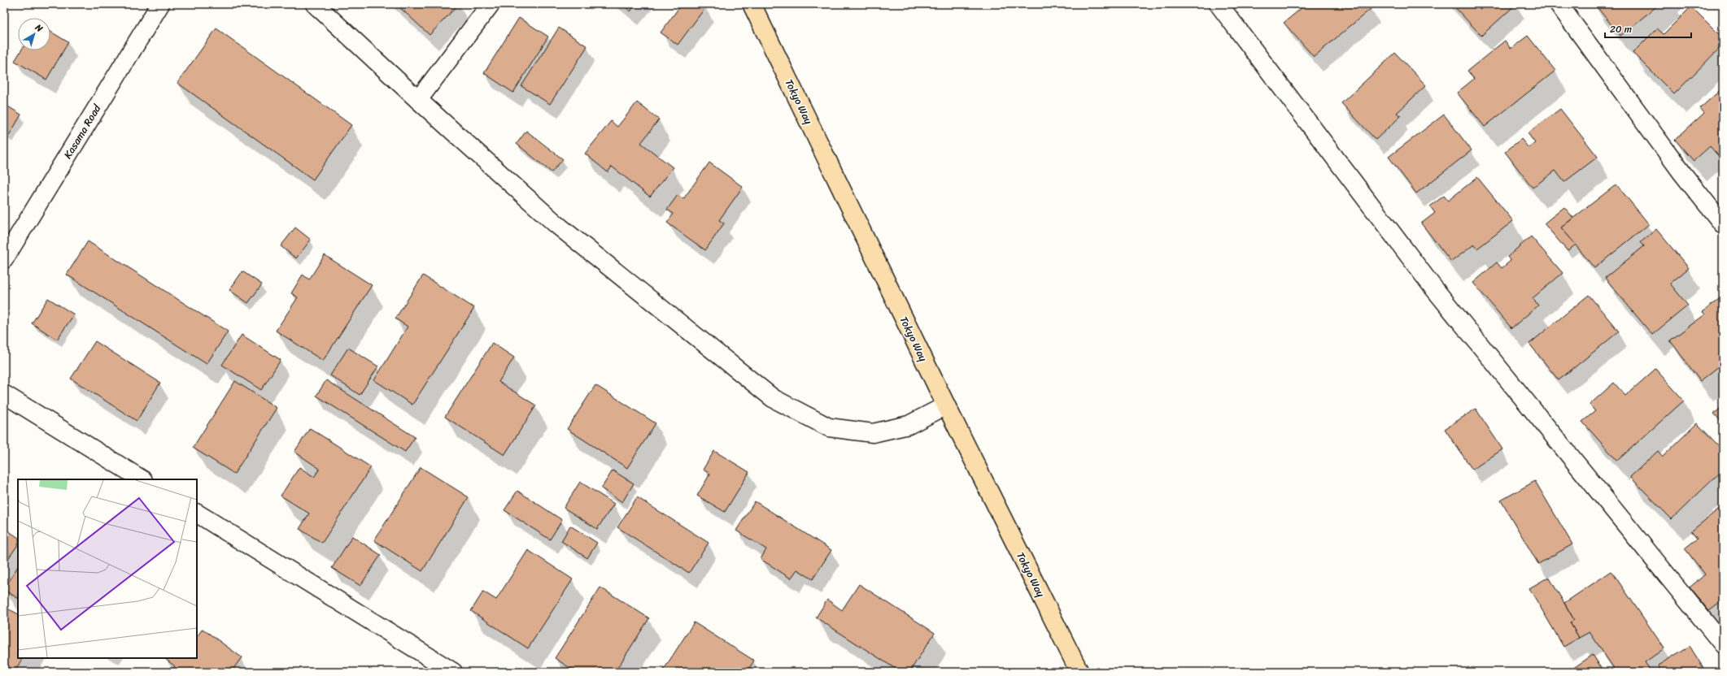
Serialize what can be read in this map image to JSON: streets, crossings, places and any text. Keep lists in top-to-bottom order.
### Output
{
  "streets": {
    "main road": ["Tokyo Way"],
    "street": ["Kasama Road"]
  },
  "scale_bar": "20 m",
  "north": "top right"
}
